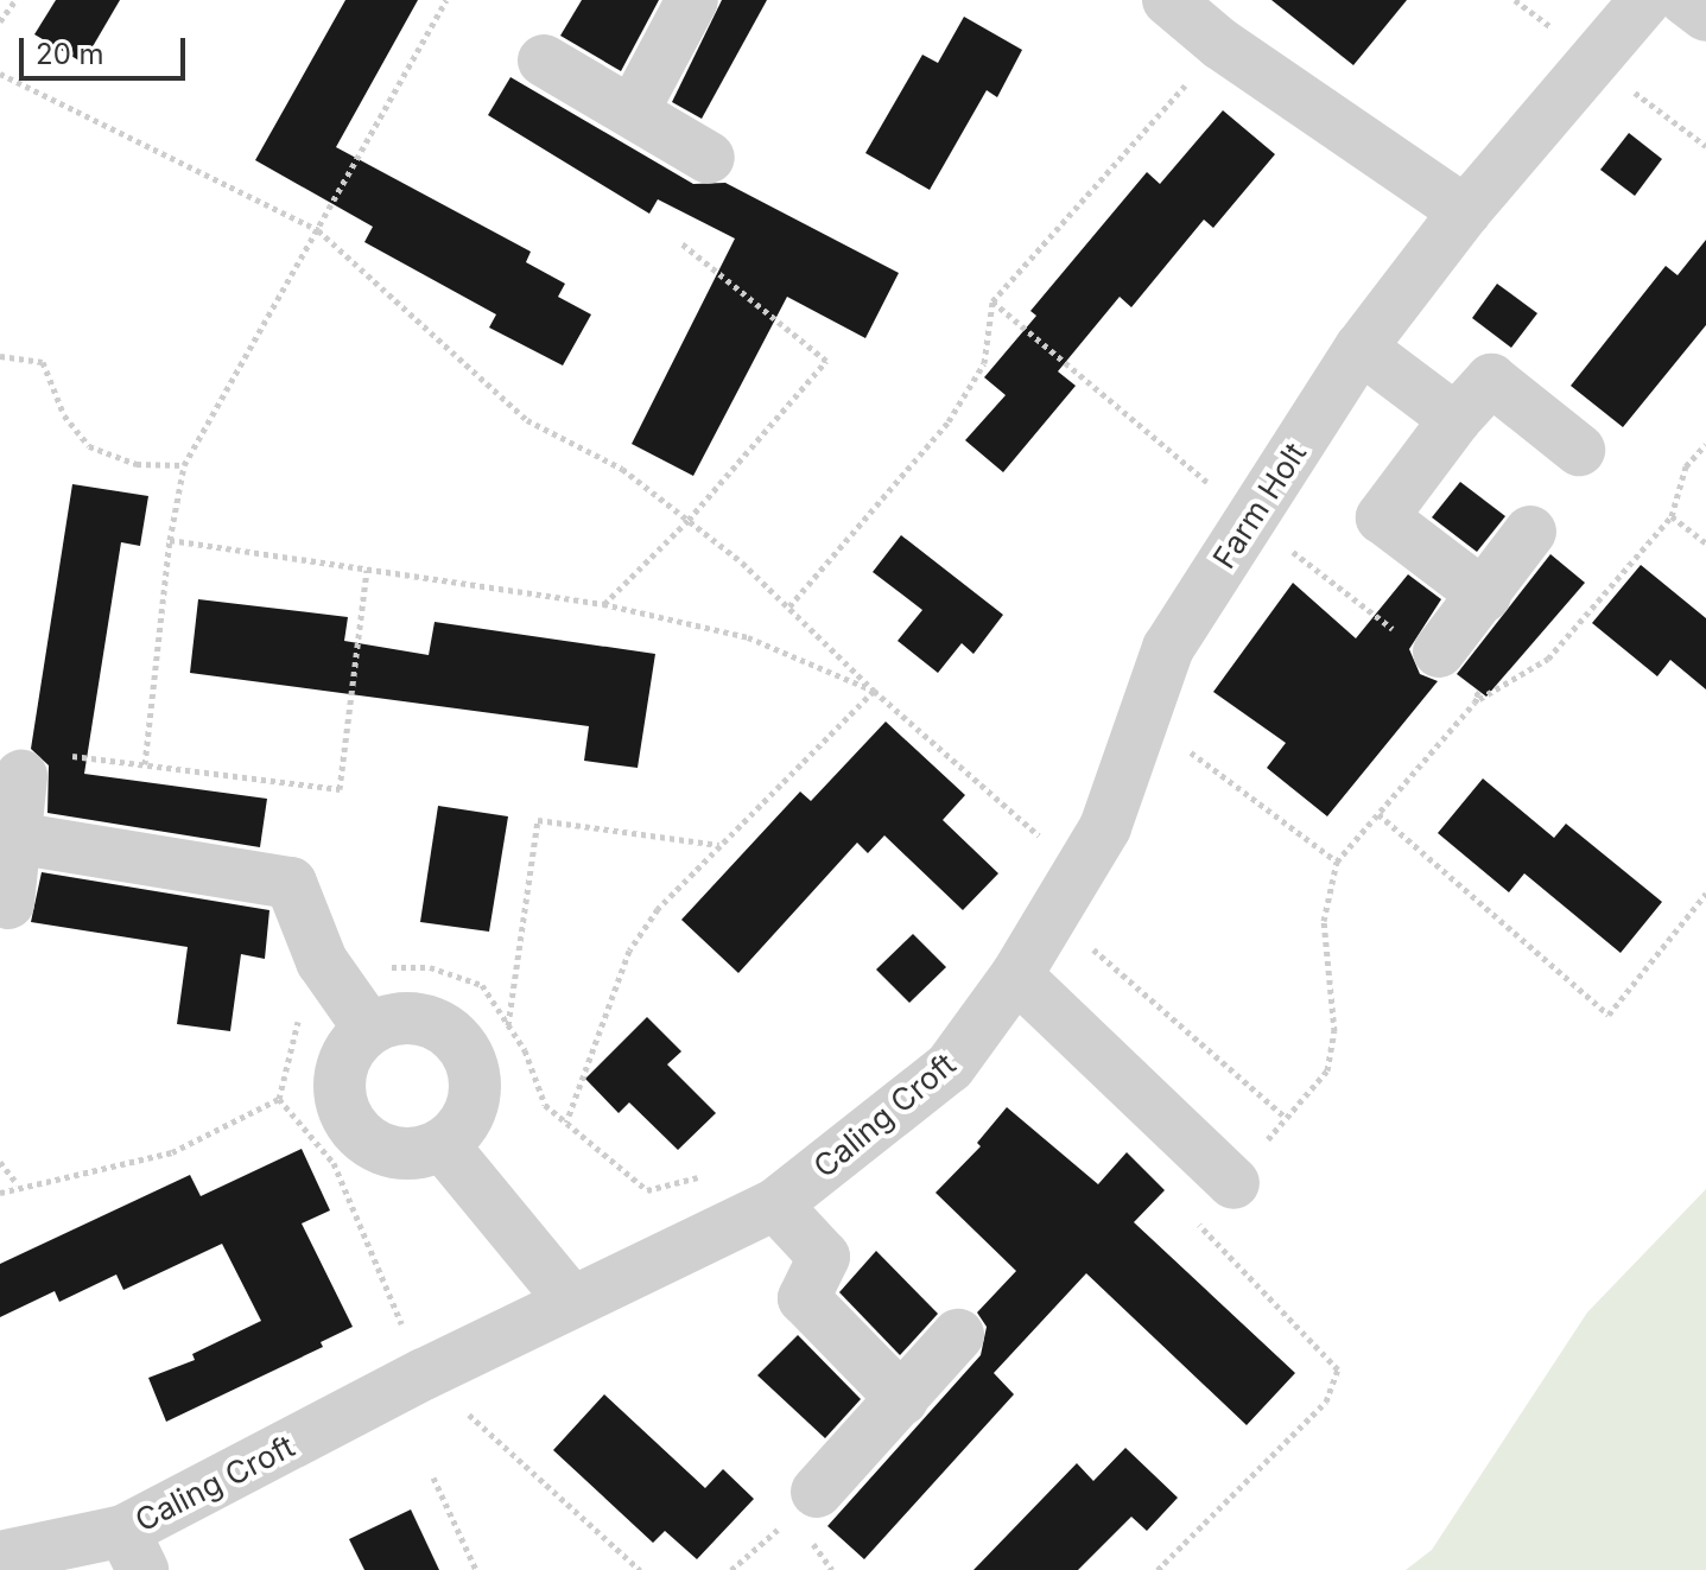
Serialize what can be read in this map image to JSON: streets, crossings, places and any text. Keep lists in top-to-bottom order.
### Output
{
  "streets": {
    "street": ["Farm Holt", "Caling Croft"]
  },
  "crossings": [
    ["Farm Holt", "Caling Croft"]
  ],
  "scale_bar": "20 m"
}
